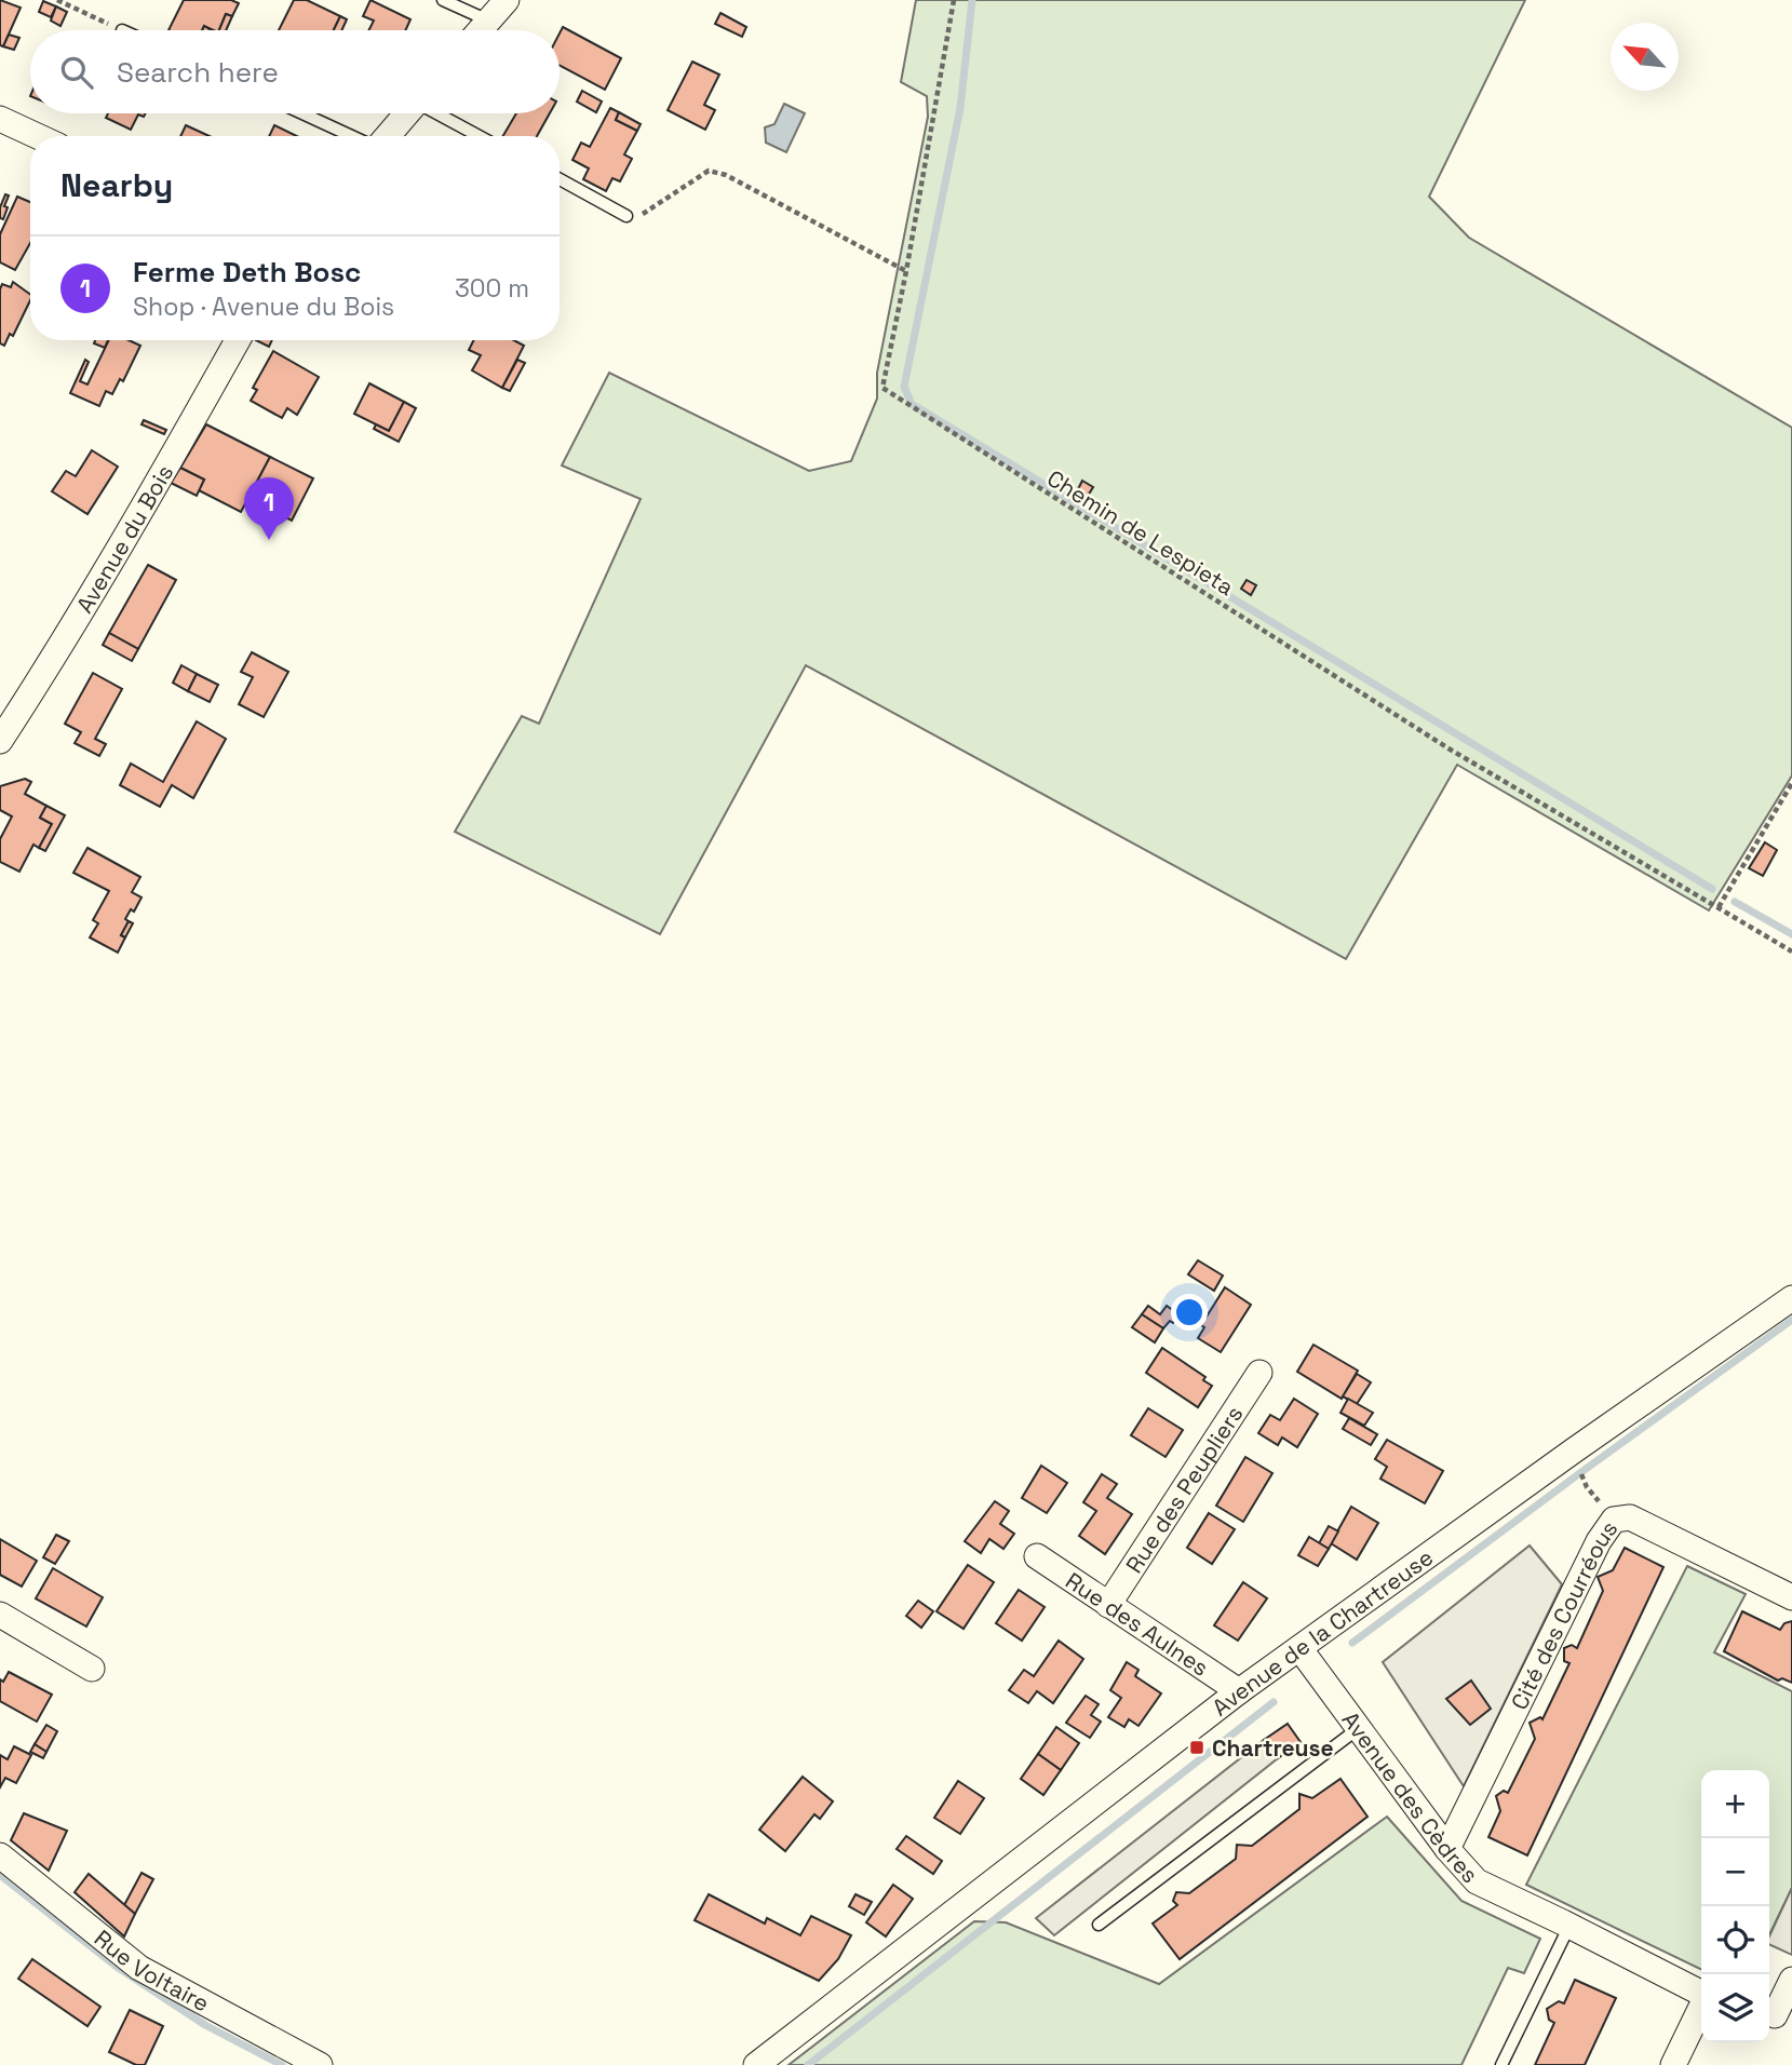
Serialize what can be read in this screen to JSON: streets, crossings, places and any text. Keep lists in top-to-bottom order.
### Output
{
  "streets": {
    "street": [
      "Avenue du Bois",
      "Rue des Peupliers",
      "Cité des Courréous",
      "Rue des Aulnes",
      "Avenue de la Chartreuse",
      "Avenue des Cèdres",
      "Rue Voltaire"
    ],
    "path": ["Chemin de Lespieta"]
  },
  "crossings": [
    ["Rue des Peupliers", "Rue des Aulnes"],
    ["Cité des Courréous", "Avenue des Cèdres"],
    ["Rue des Aulnes", "Avenue de la Chartreuse"],
    ["Avenue de la Chartreuse", "Avenue des Cèdres"]
  ],
  "places": {
    "transit": ["Chartreuse"]
  },
  "north": "top left",
  "page": {
    "search": "Search here",
    "heading": "Nearby",
    "list": [
      {
        "mark": "1",
        "name": "Ferme Deth Bosc",
        "note": "Shop · Avenue du Bois",
        "value": "300 m"
      }
    ],
    "pins": "1",
    "map_buttons": ["+", "−"]
  }
}
